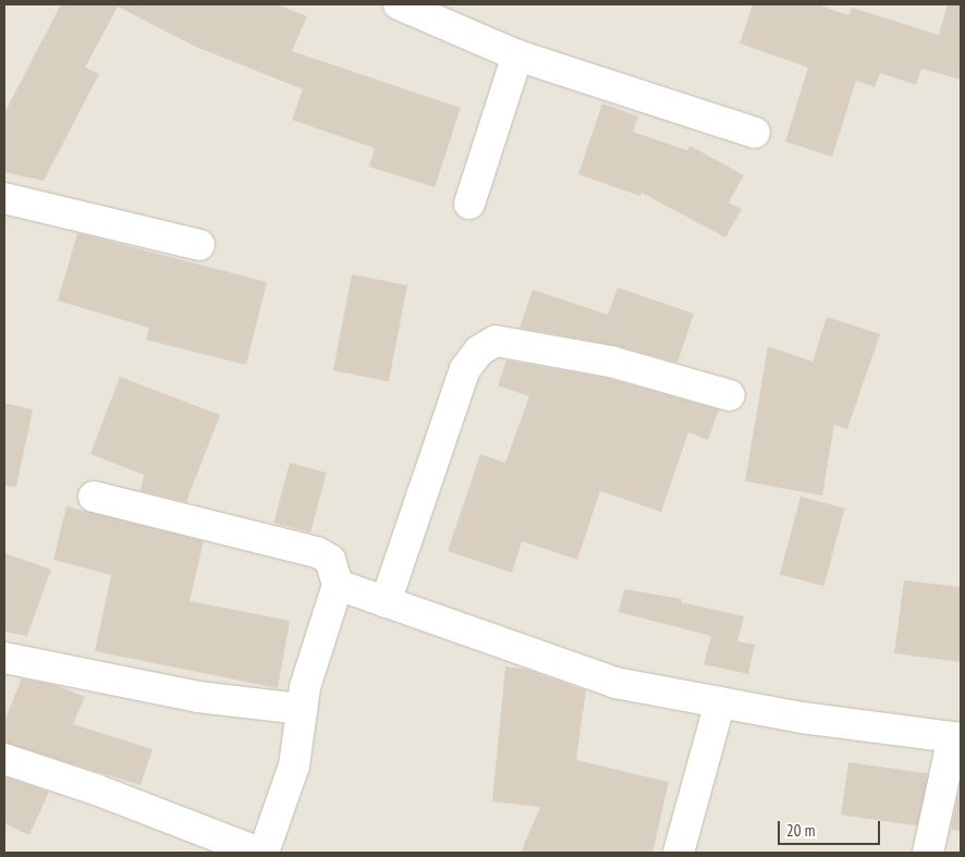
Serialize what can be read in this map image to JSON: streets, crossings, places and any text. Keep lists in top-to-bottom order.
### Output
{
  "scale_bar": "20 m"
}
